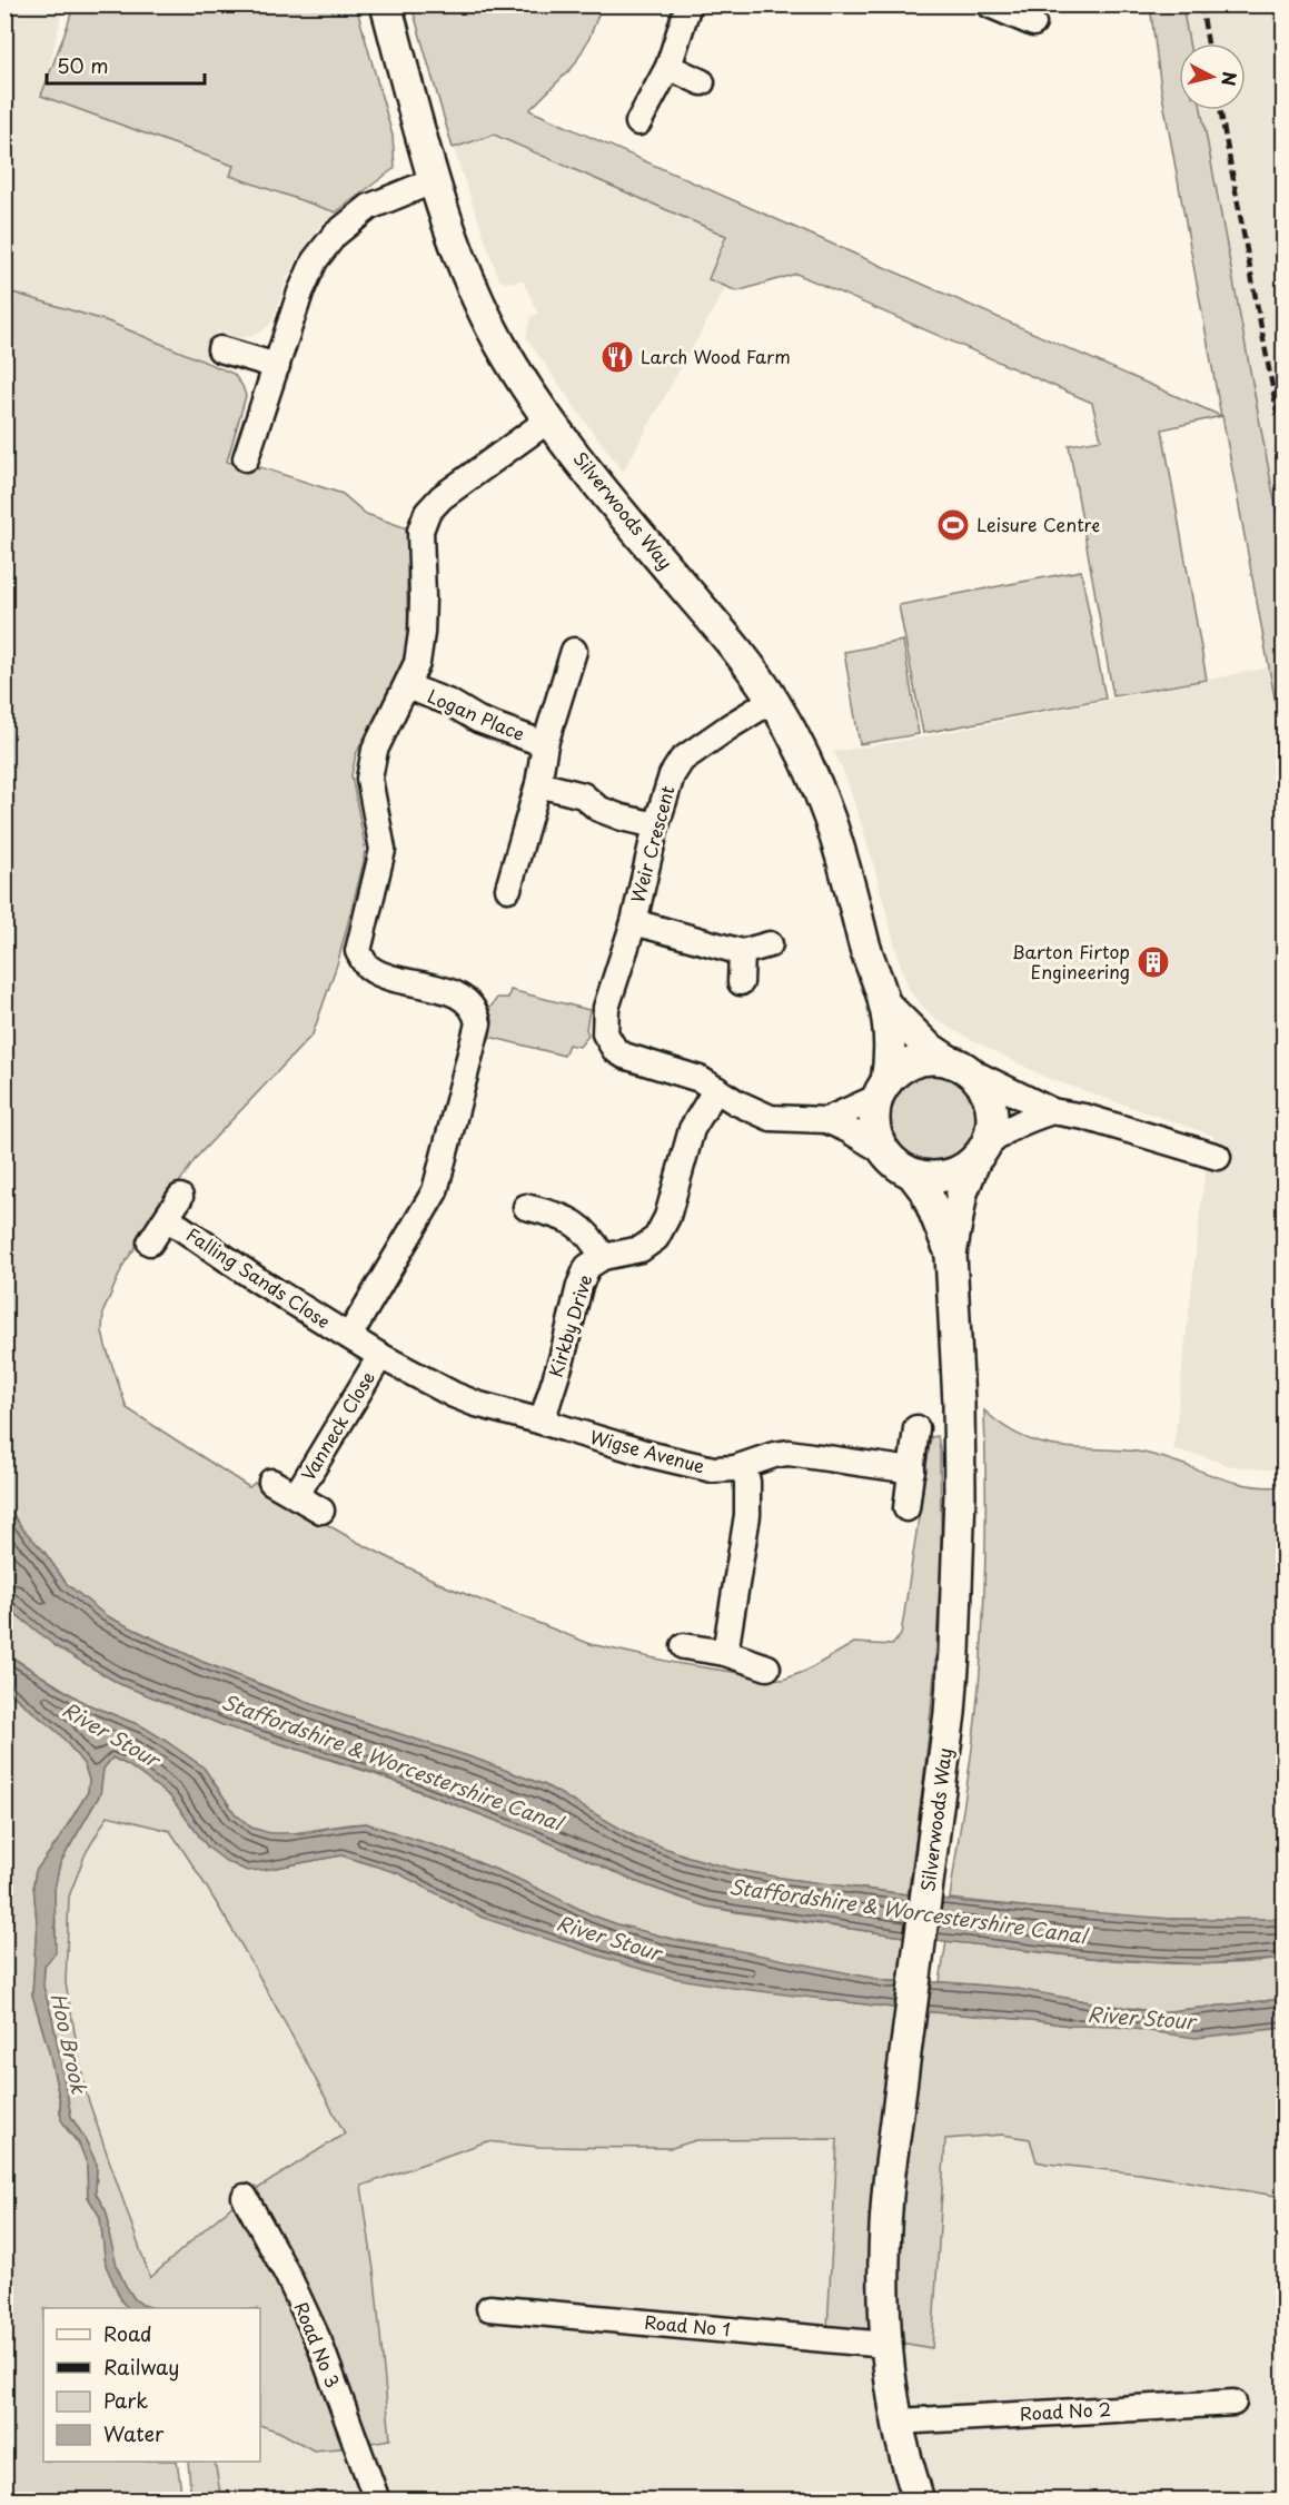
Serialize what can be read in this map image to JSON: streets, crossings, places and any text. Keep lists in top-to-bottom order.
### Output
{
  "streets": {
    "main road": ["Silverwoods Way"],
    "street": [
      "Logan Place",
      "Weir Crescent",
      "Falling Sands Close",
      "Kirkby Drive",
      "Vanneck Close",
      "Wigse Avenue",
      "Road No 1",
      "Road No 3",
      "Road No 2"
    ]
  },
  "crossings": [
    ["Silverwoods Way", "Weir Crescent"],
    ["Silverwoods Way", "Road No 1"],
    ["Silverwoods Way", "Road No 2"],
    ["Weir Crescent", "Kirkby Drive"],
    ["Falling Sands Close", "Vanneck Close"],
    ["Falling Sands Close", "Wigse Avenue"],
    ["Kirkby Drive", "Wigse Avenue"],
    ["Vanneck Close", "Wigse Avenue"]
  ],
  "water": ["River Stour", "Staffordshire & Worcestershire Canal", "Hoo Brook"],
  "places": {
    "restaurant": ["Larch Wood Farm"],
    "sports": ["Leisure Centre"],
    "building": ["Barton Firtop Engineering"]
  },
  "legend": [
    "Road",
    "Railway",
    "Park",
    "Water"
  ],
  "scale_bar": "50 m",
  "north": "right"
}
